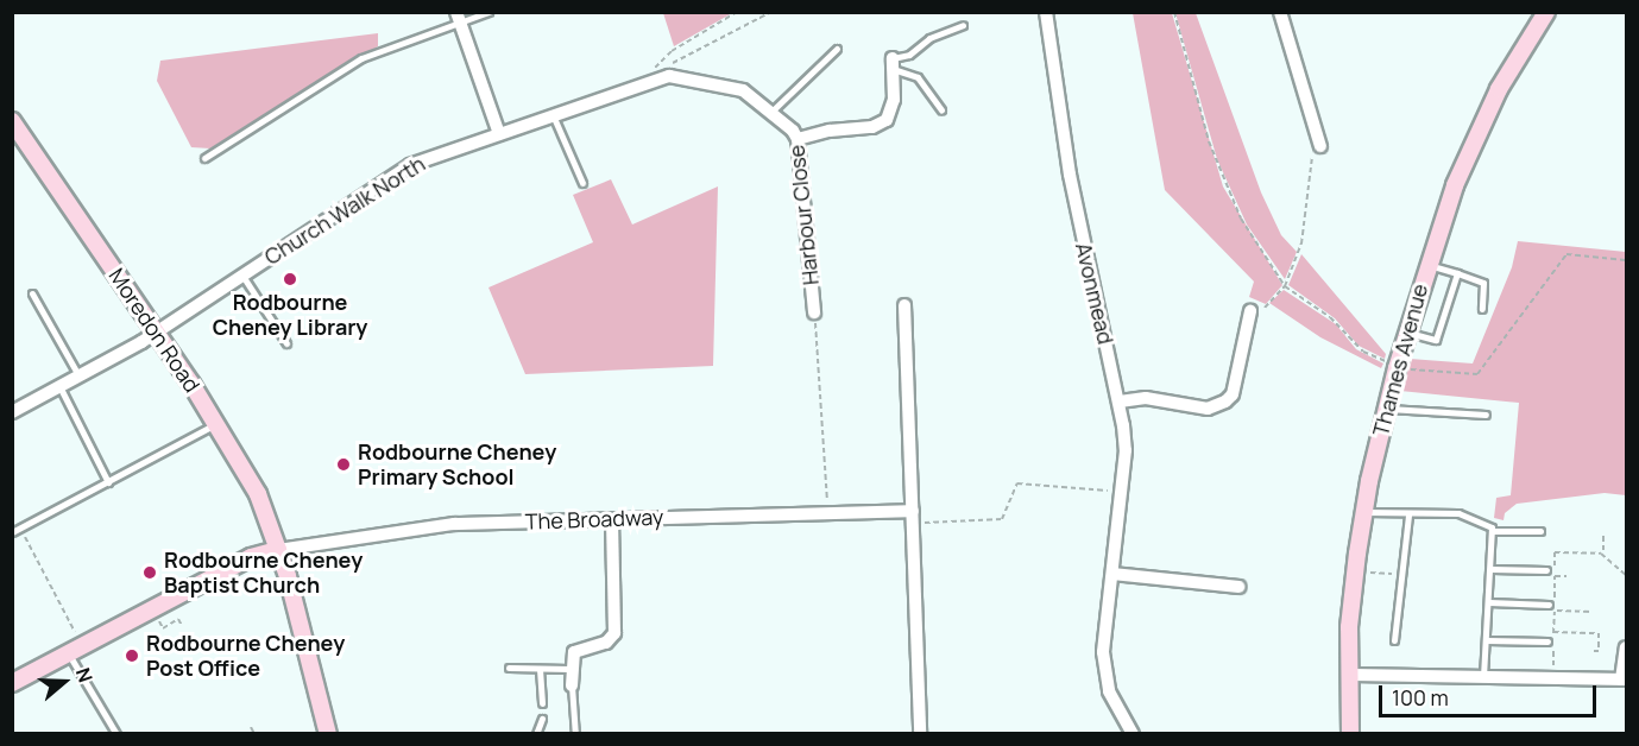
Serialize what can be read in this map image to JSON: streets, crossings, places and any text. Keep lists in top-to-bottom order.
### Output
{
  "streets": {
    "street": [
      "Church Walk North",
      "Harbour Close",
      "Avonmead",
      "Moredon Road",
      "Thames Avenue",
      "The Broadway"
    ]
  },
  "crossings": [
    ["Church Walk North", "Harbour Close"],
    ["Church Walk North", "Moredon Road"],
    ["Moredon Road", "The Broadway"]
  ],
  "places": [
    "Rodbourne Cheney Library",
    "Rodbourne Cheney Primary School",
    "Rodbourne Cheney Baptist Church",
    "Rodbourne Cheney Post Office"
  ],
  "scale_bar": "100 m",
  "north": "right"
}
